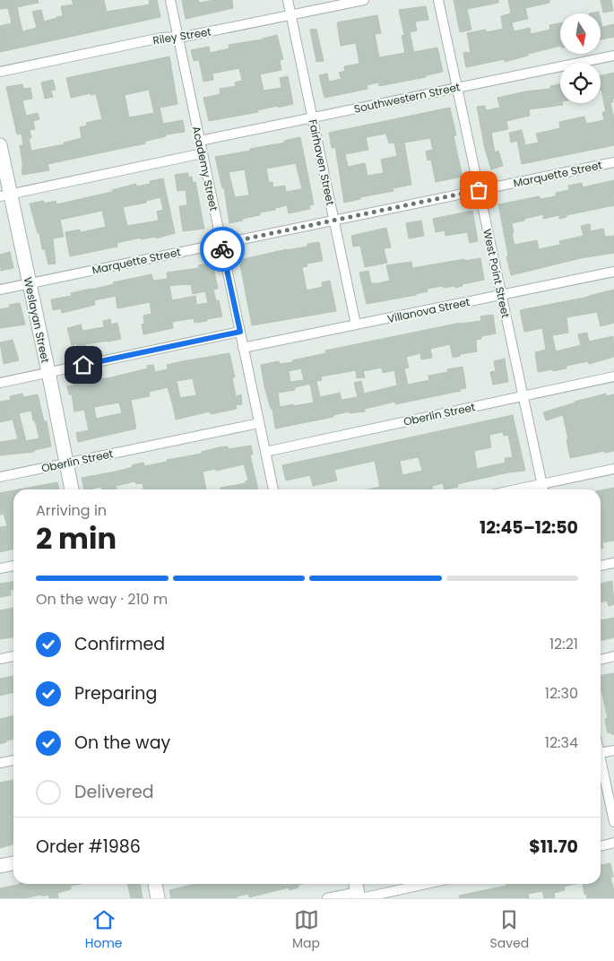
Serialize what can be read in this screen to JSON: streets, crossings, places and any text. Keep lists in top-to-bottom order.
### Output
{
  "streets": {
    "main road": ["Weslayan Street"],
    "street": [
      "Riley Street",
      "Southwestern Street",
      "Fairhaven Street",
      "Academy Street",
      "Marquette Street",
      "West Point Street",
      "Villanova Street",
      "Oberlin Street"
    ]
  },
  "crossings": [
    ["Riley Street", "Fairhaven Street"],
    ["Riley Street", "Academy Street"],
    ["Southwestern Street", "Fairhaven Street"],
    ["Southwestern Street", "Academy Street"],
    ["Southwestern Street", "West Point Street"],
    ["Fairhaven Street", "Marquette Street"],
    ["Fairhaven Street", "Villanova Street"],
    ["Academy Street", "Marquette Street"],
    ["Academy Street", "Villanova Street"],
    ["Academy Street", "Oberlin Street"],
    ["Marquette Street", "West Point Street"],
    ["Marquette Street", "Weslayan Street"],
    ["West Point Street", "Villanova Street"],
    ["West Point Street", "Oberlin Street"],
    ["Weslayan Street", "Oberlin Street"]
  ],
  "north": "bottom",
  "page": {
    "heading": ["2 min", "Arriving in", "12:45–12:50"],
    "panel": ["Order #1986", "$11.70"],
    "bar": "On the way · 210 m",
    "list": [
      ["Confirmed", "12:21"],
      ["Preparing", "12:30"],
      ["On the way", "12:34"],
      "Delivered"
    ],
    "tabs": ["Home", "Map", "Saved"]
  }
}
